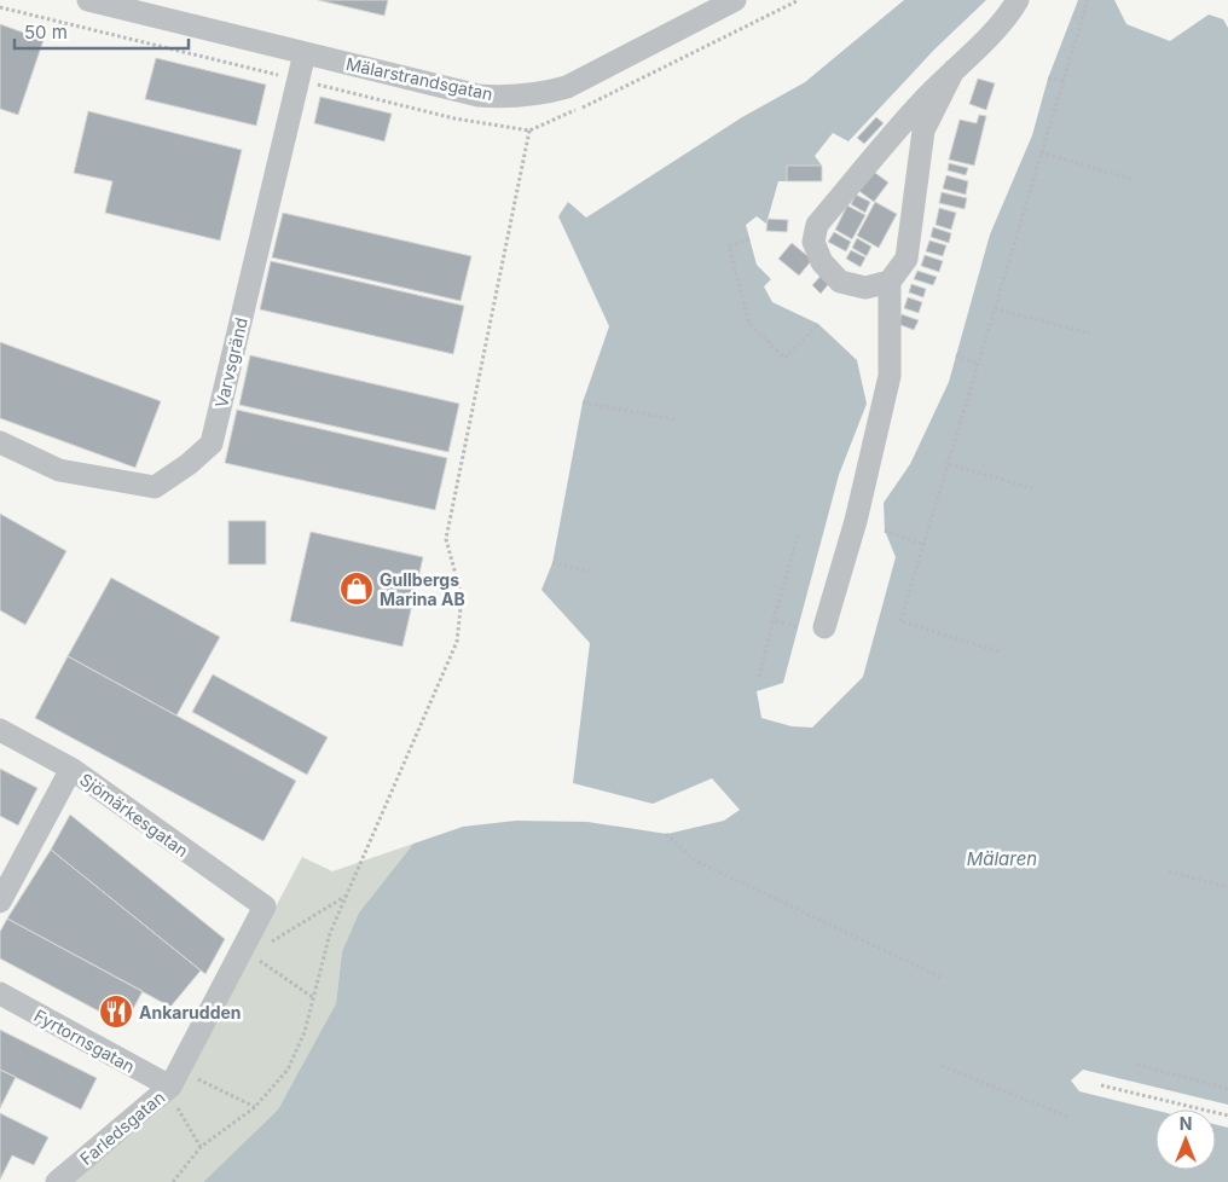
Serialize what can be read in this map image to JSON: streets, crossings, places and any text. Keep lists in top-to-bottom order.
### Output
{
  "streets": {
    "street": [
      "Mälarstrandsgatan",
      "Varvsgränd",
      "Sjömärkesgatan",
      "Fyrtornsgatan",
      "Farledsgatan"
    ]
  },
  "crossings": [
    ["Mälarstrandsgatan", "Varvsgränd"],
    ["Sjömärkesgatan", "Farledsgatan"],
    ["Fyrtornsgatan", "Farledsgatan"]
  ],
  "water": ["Mälaren"],
  "places": {
    "shop": ["Gullbergs Marina AB"],
    "restaurant": ["Ankarudden"]
  },
  "scale_bar": "50 m",
  "north": "top"
}
